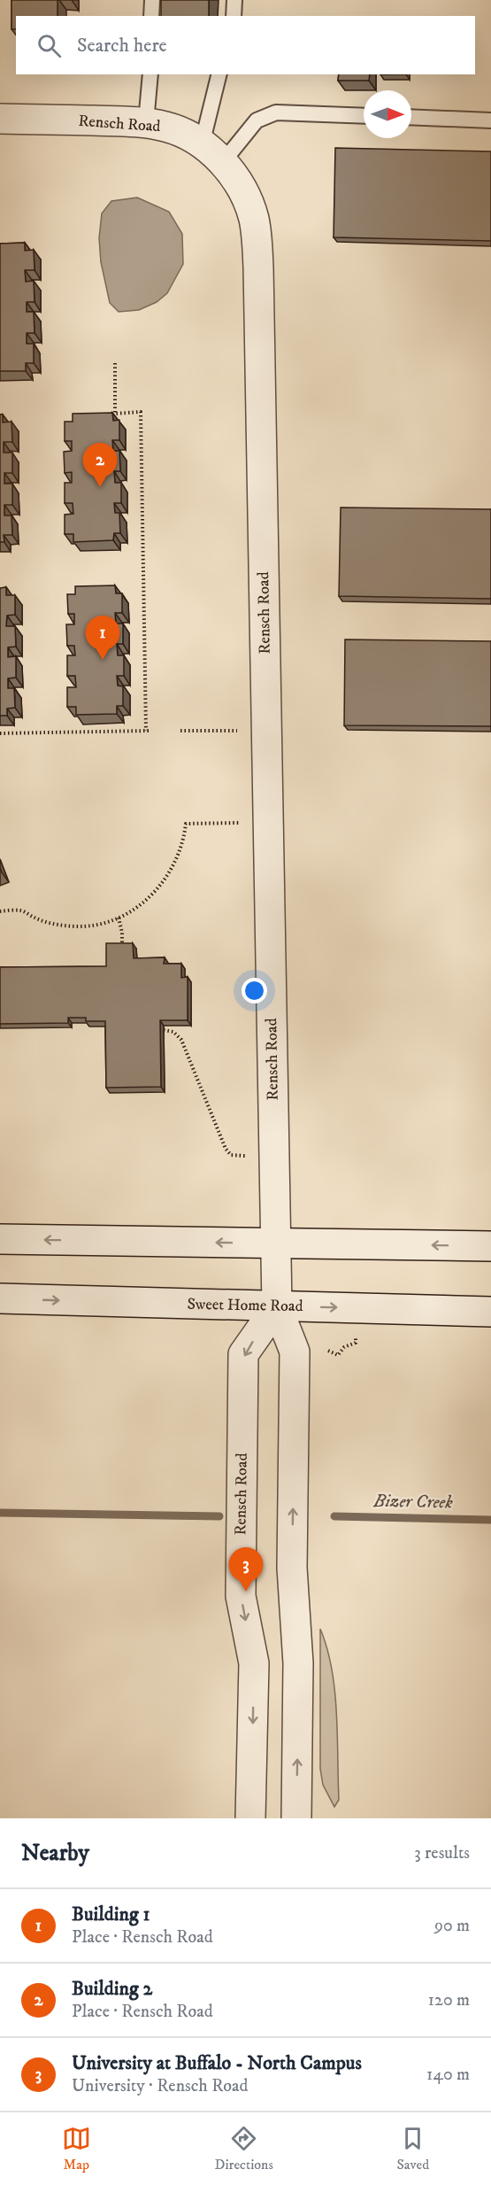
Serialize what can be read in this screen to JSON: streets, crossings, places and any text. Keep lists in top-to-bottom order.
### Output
{
  "streets": {
    "street": ["Rensch Road", "Sweet Home Road"]
  },
  "crossings": [
    ["Rensch Road", "Sweet Home Road"]
  ],
  "water": ["Bizer Creek"],
  "north": "right",
  "page": {
    "search": "Search here",
    "pins": ["2", "1", "3"],
    "heading": ["Nearby", "3 results"],
    "list": [
      {
        "mark": "1",
        "name": "Building 1",
        "note": "Place · Rensch Road",
        "value": "90 m"
      },
      {
        "mark": "2",
        "name": "Building 2",
        "note": "Place · Rensch Road",
        "value": "120 m"
      },
      {
        "mark": "3",
        "name": "University at Buffalo - North Campus",
        "note": "University · Rensch Road",
        "value": "140 m"
      }
    ],
    "nav": ["Map", "Directions", "Saved"]
  }
}
